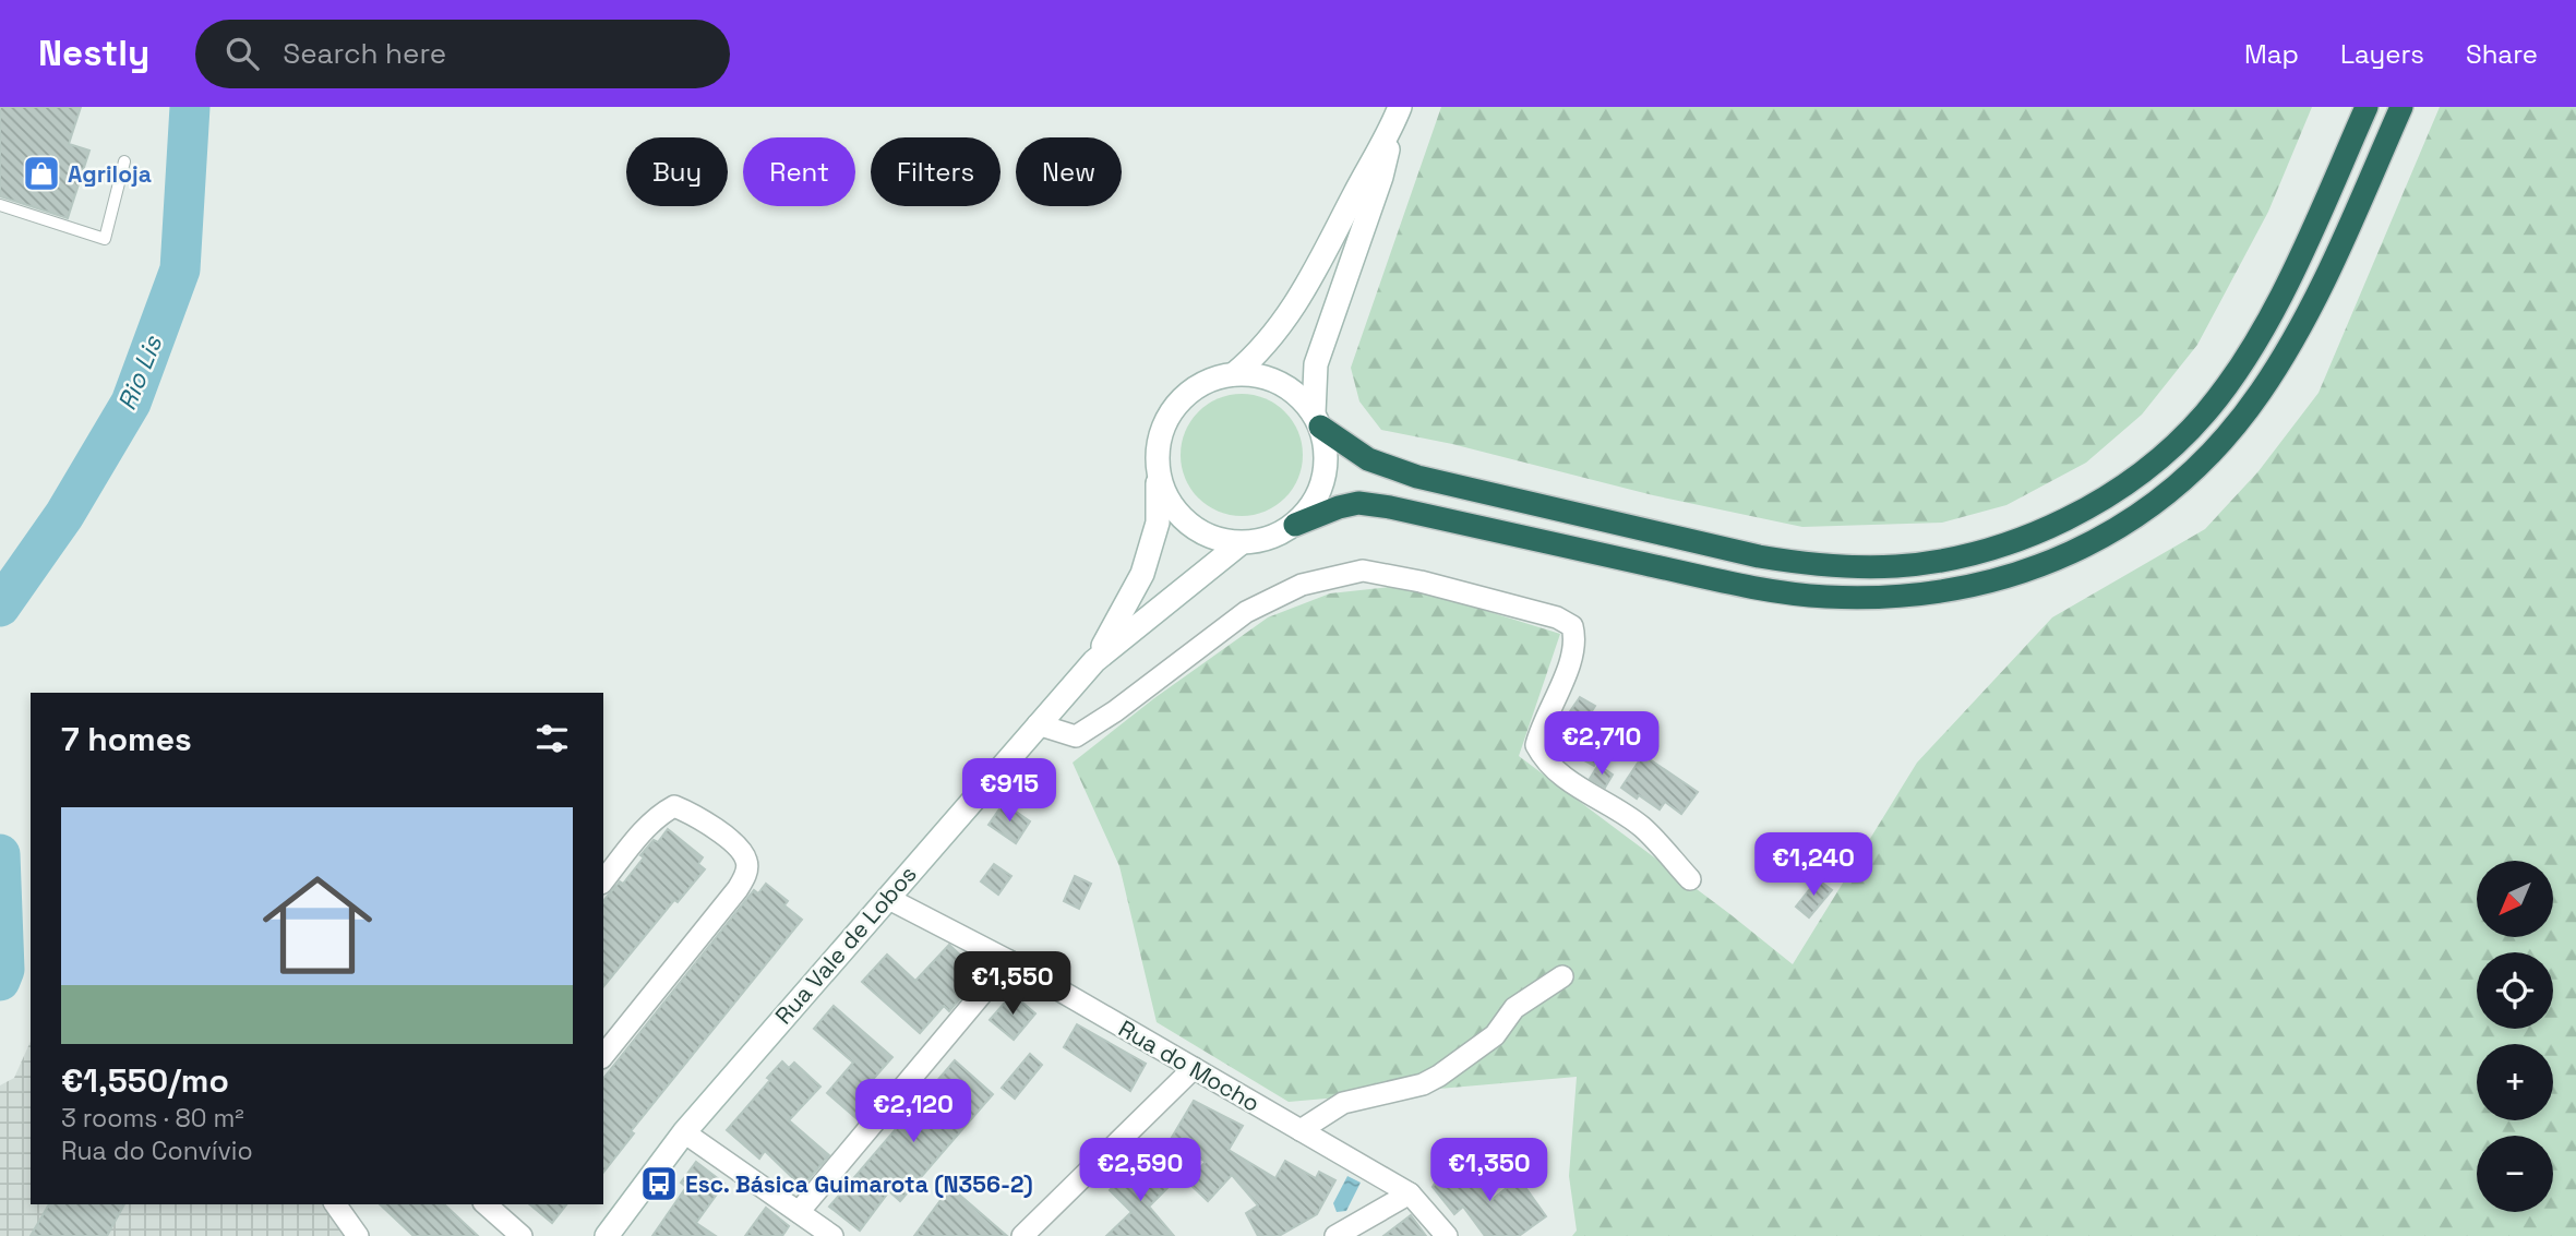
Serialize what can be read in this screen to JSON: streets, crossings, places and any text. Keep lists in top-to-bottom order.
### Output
{
  "streets": {
    "main road": ["Rua Vale de Lobos"],
    "street": ["Rua do Mocho"]
  },
  "crossings": [
    ["Rua Vale de Lobos", "Rua do Mocho"]
  ],
  "water": ["Rio Lis"],
  "places": {
    "shop": ["Agriloja"],
    "bus stop": ["Esc. Básica Guimarota (N356-2)"]
  },
  "north": "bottom left",
  "page": {
    "header": "Nestly",
    "search": "Search here",
    "nav": ["Map", "Layers", "Share"],
    "chip": [
      "Buy",
      "Rent",
      "Filters",
      "New"
    ],
    "heading": "7 homes",
    "price": [
      "€2,710",
      "€915",
      "€1,240",
      "€1,550",
      "€2,120",
      "€2,590",
      "€1,350"
    ],
    "list": [
      {
        "name": "€1,550/mo",
        "note": "3 rooms · 80 m² · Rua do Convívio"
      }
    ],
    "map_buttons": ["+", "−"]
  }
}
